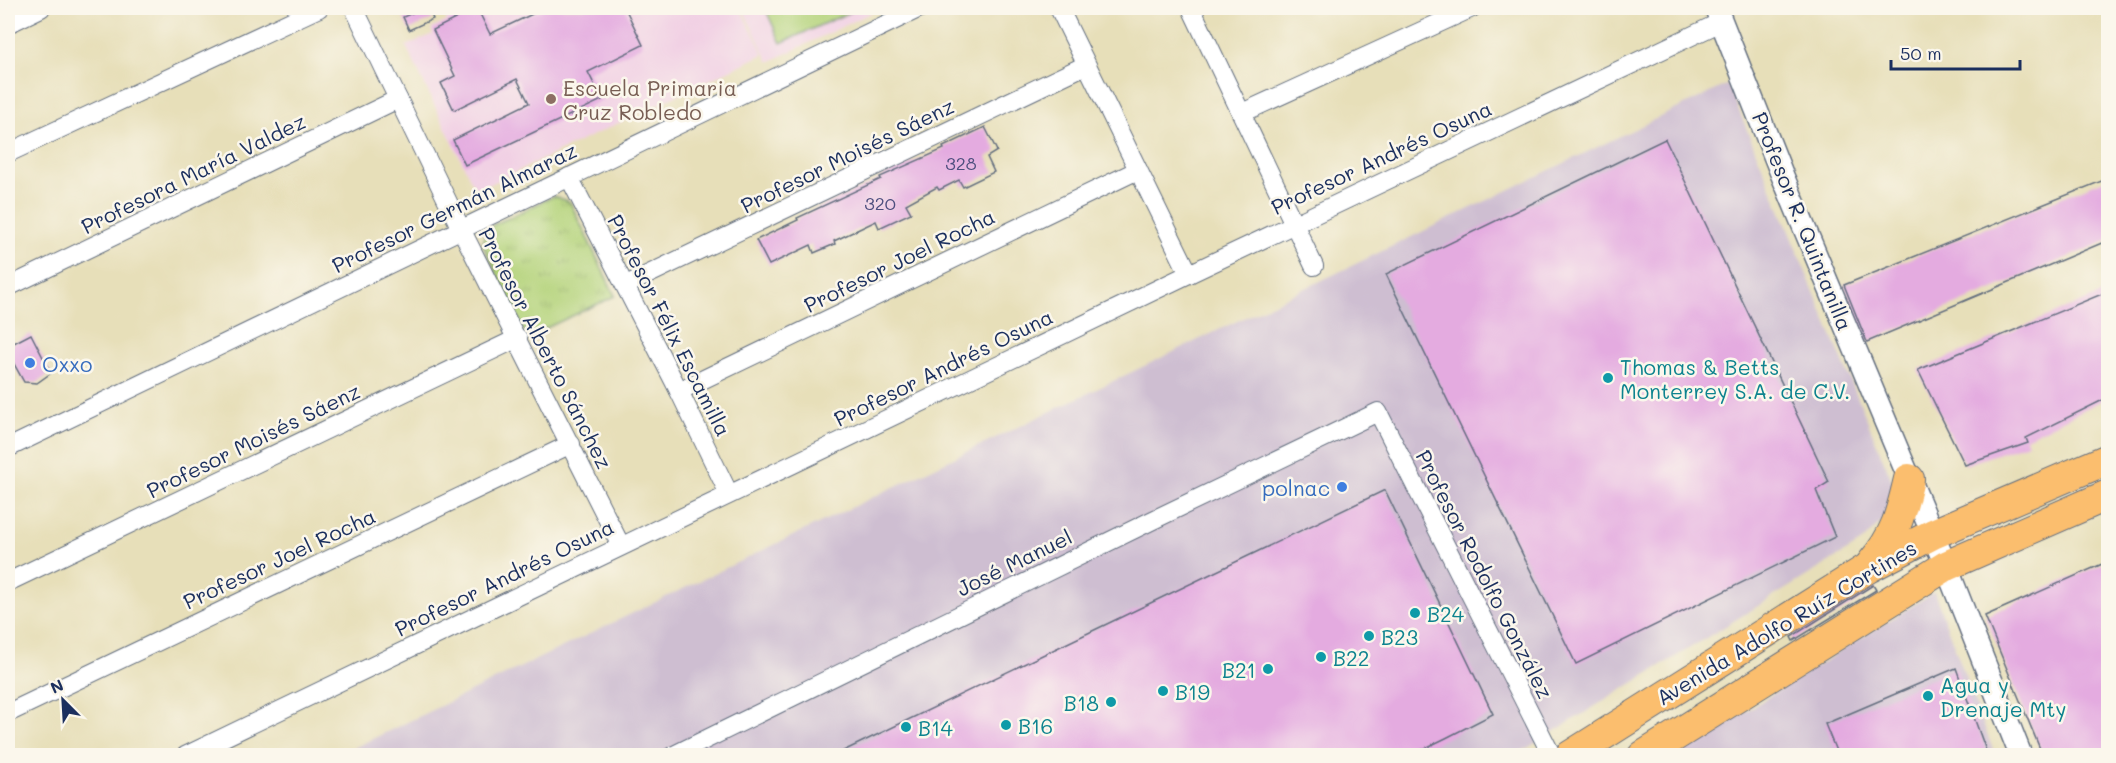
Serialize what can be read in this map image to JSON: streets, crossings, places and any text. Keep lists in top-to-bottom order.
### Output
{
  "streets": {
    "main road": ["Avenida Adolfo Ruíz Cortines"],
    "street": [
      "Profesor Moisés Sáenz",
      "Profesor Andrés Osuna",
      "Profesora María Valdez",
      "Profesor Germán Almaraz",
      "Profesor R. Quintanilla",
      "Profesor Joel Rocha",
      "Profesor Félix Escamilla",
      "Profesor Alberto Sánchez",
      "José Manuel",
      "Profesor Rodolfo González"
    ]
  },
  "crossings": [
    ["Profesor Moisés Sáenz", "Profesor Félix Escamilla"],
    ["Profesor Moisés Sáenz", "Profesor Alberto Sánchez"],
    ["Profesor Andrés Osuna", "Profesor R. Quintanilla"],
    ["Profesor Andrés Osuna", "Profesor Félix Escamilla"],
    ["Profesor Andrés Osuna", "Profesor Alberto Sánchez"],
    ["Profesora María Valdez", "Profesor Alberto Sánchez"],
    ["Profesor Germán Almaraz", "Profesor Félix Escamilla"],
    ["Profesor Germán Almaraz", "Profesor Alberto Sánchez"],
    ["Profesor R. Quintanilla", "Avenida Adolfo Ruíz Cortines"],
    ["Profesor Joel Rocha", "Profesor Félix Escamilla"],
    ["Profesor Joel Rocha", "Profesor Alberto Sánchez"],
    ["José Manuel", "Profesor Rodolfo González"]
  ],
  "places": [
    "Escuela Primaria Cruz Robledo",
    "Oxxo",
    "Thomas & Betts Monterrey S.A. de C.V.",
    "polnac",
    "B24",
    "B23",
    "B22",
    "B21",
    "B19",
    "Agua y Drenaje Mty",
    "B18",
    "B16",
    "B14"
  ],
  "house_numbers": ["328", "320"],
  "scale_bar": "50 m",
  "north": "top left"
}
